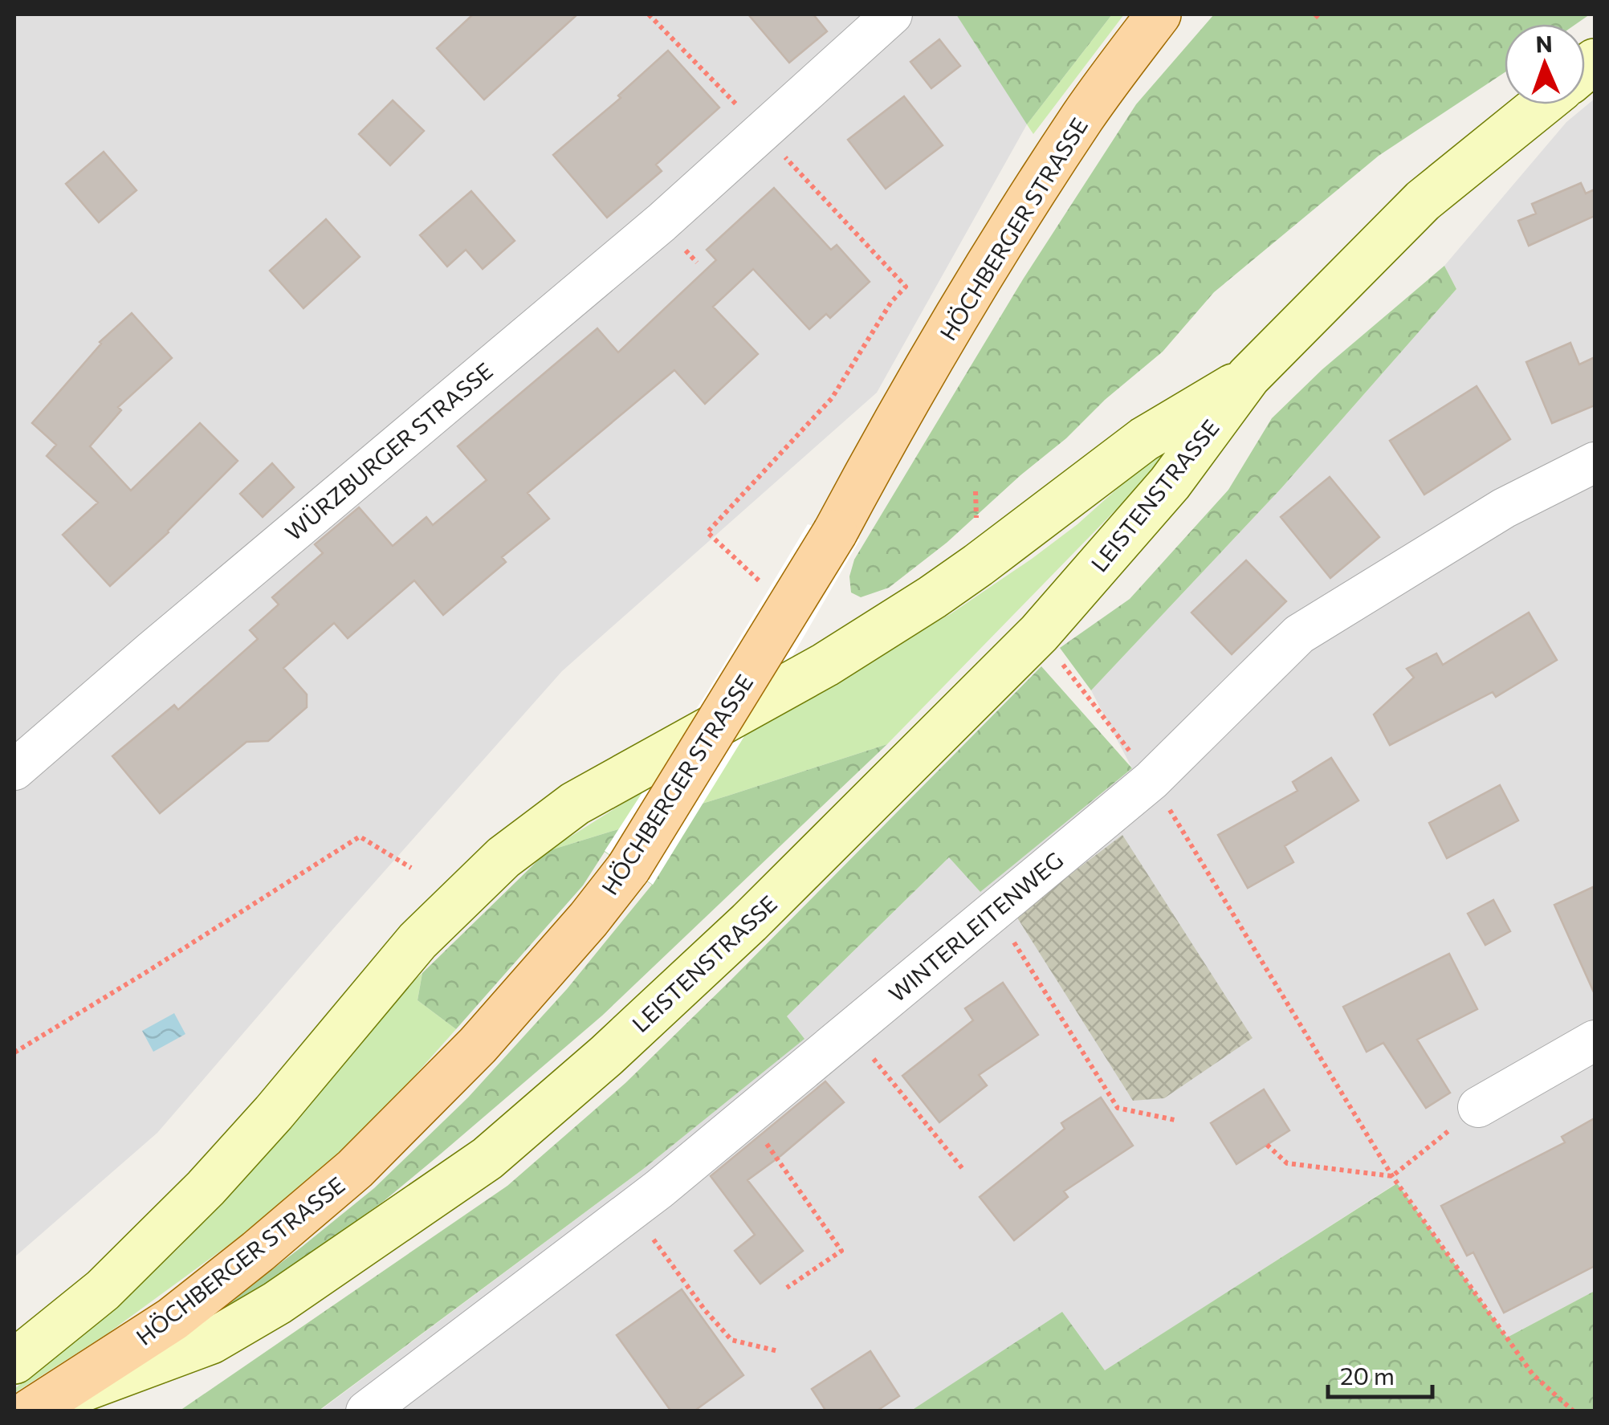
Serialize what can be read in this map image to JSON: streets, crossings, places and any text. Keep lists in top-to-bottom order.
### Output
{
  "streets": {
    "main road": ["HÖCHBERGER STRASSE", "LEISTENSTRASSE"],
    "street": ["WÜRZBURGER STRASSE", "WINTERLEITENWEG"]
  },
  "crossings": [
    ["HÖCHBERGER STRASSE", "LEISTENSTRASSE"]
  ],
  "scale_bar": "20 m",
  "north": "top"
}
